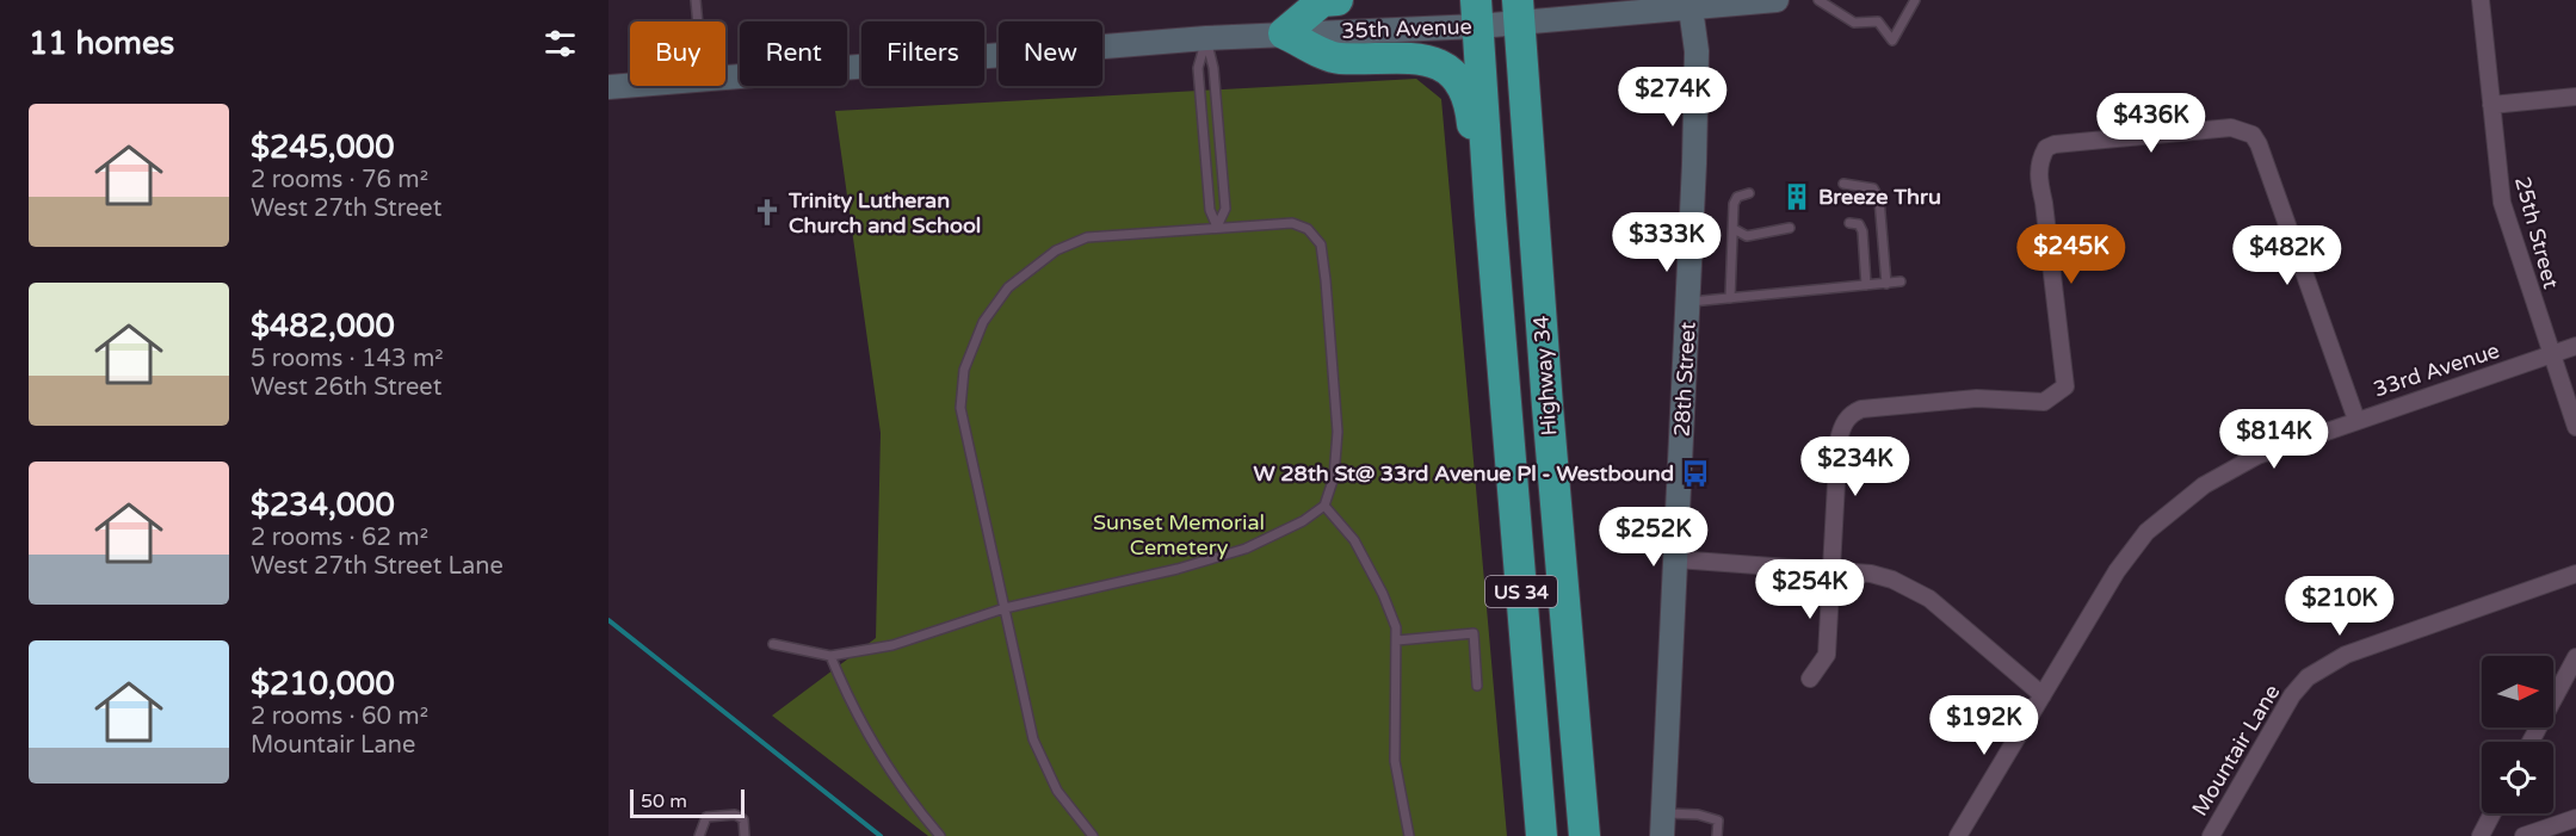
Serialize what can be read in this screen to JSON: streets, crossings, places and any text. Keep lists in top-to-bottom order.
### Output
{
  "streets": {
    "highway": ["Highway 34", "US 34"],
    "main road": ["35th Avenue", "28th Street"],
    "street": ["25th Street", "33rd Avenue", "Mountair Lane"]
  },
  "crossings": [
    ["35th Avenue", "Highway 34"],
    ["35th Avenue", "28th Street"],
    ["25th Street", "33rd Avenue"]
  ],
  "parks": ["Sunset Memorial Cemetery"],
  "places": {
    "building": ["Breeze Thru"],
    "church": ["Trinity Lutheran Church and School"],
    "bus stop": ["W 28th St@ 33rd Avenue Pl - Westbound"]
  },
  "scale_bar": "50 m",
  "north": "right",
  "page": {
    "heading": "11 homes",
    "chip": [
      "Buy",
      "Rent",
      "Filters",
      "New"
    ],
    "price": [
      "$274K",
      "$436K",
      "$333K",
      "$245K",
      "$482K",
      "$814K",
      "$234K",
      "$252K",
      "$254K",
      "$210K",
      "$192K"
    ],
    "list": [
      {
        "name": "$245,000",
        "note": "2 rooms · 76 m² · West 27th Street"
      },
      {
        "name": "$482,000",
        "note": "5 rooms · 143 m² · West 26th Street"
      },
      {
        "name": "$234,000",
        "note": "2 rooms · 62 m² · West 27th Street Lane"
      },
      {
        "name": "$210,000",
        "note": "2 rooms · 60 m² · Mountair Lane"
      }
    ],
    "scale": "50 m"
  }
}
